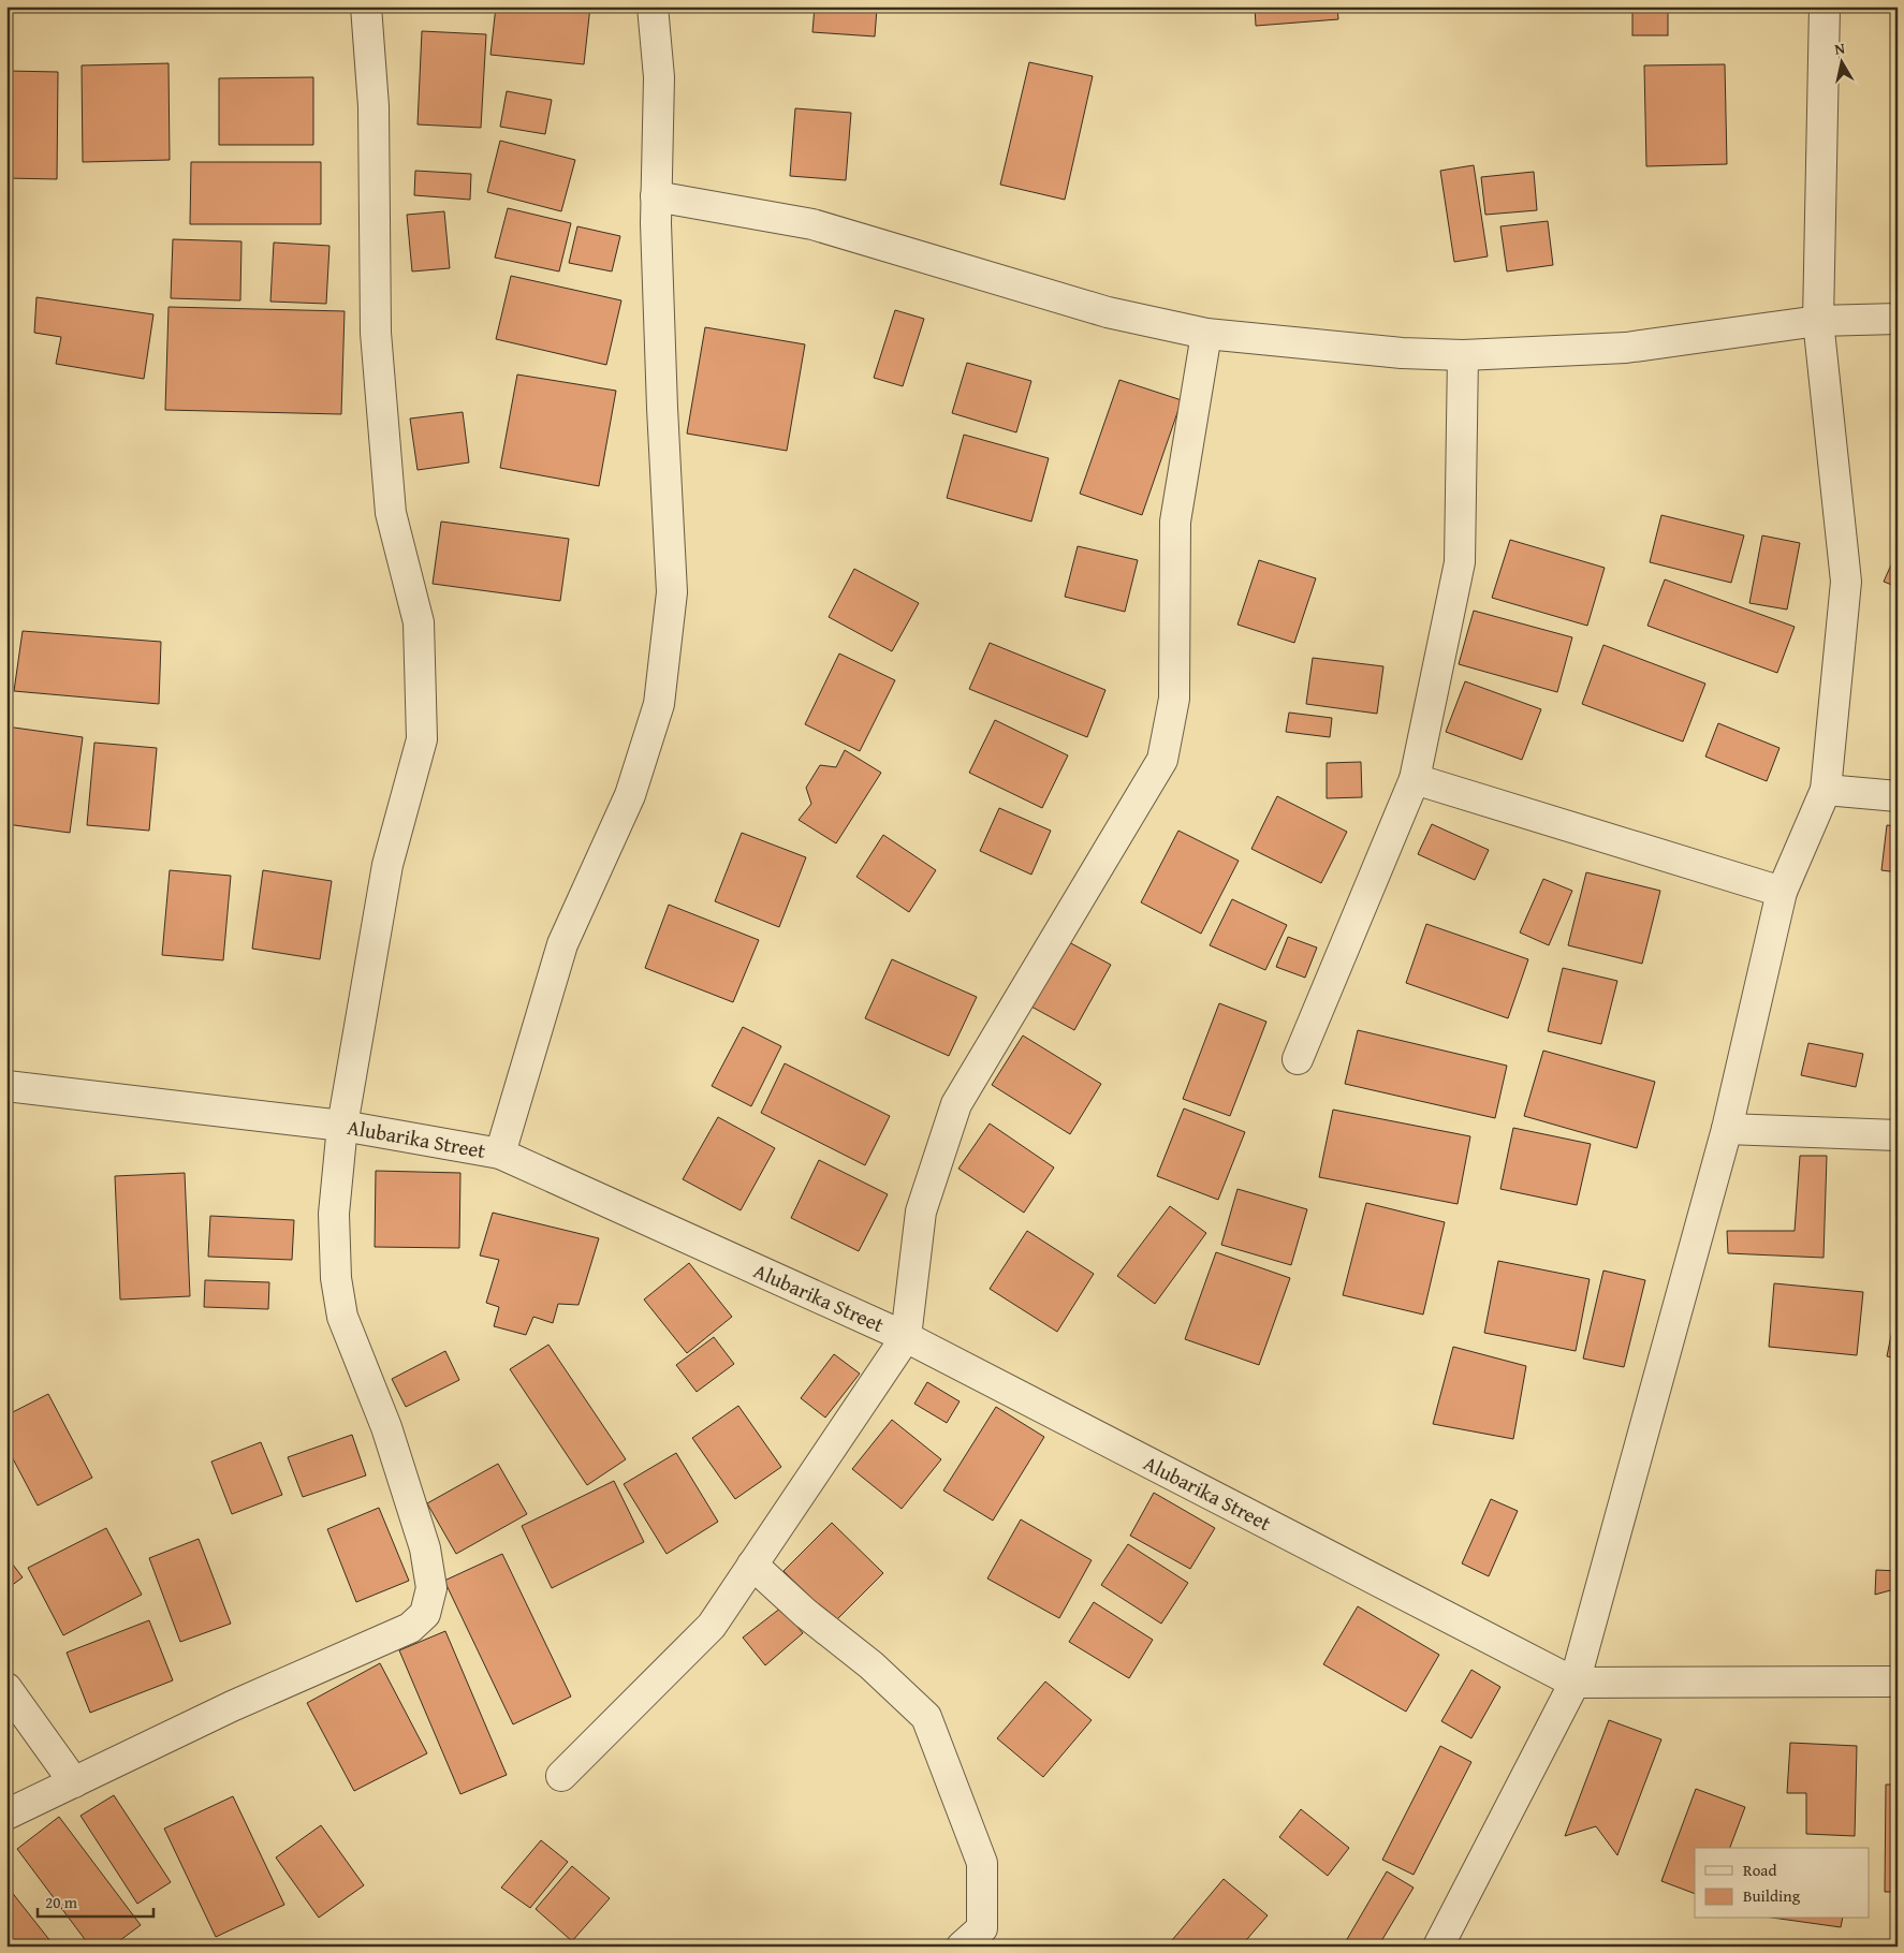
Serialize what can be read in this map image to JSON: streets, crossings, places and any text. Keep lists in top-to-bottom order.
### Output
{
  "streets": {
    "street": ["Alubarika Street"]
  },
  "legend": ["Road", "Building"],
  "scale_bar": "20 m",
  "north": "top"
}
